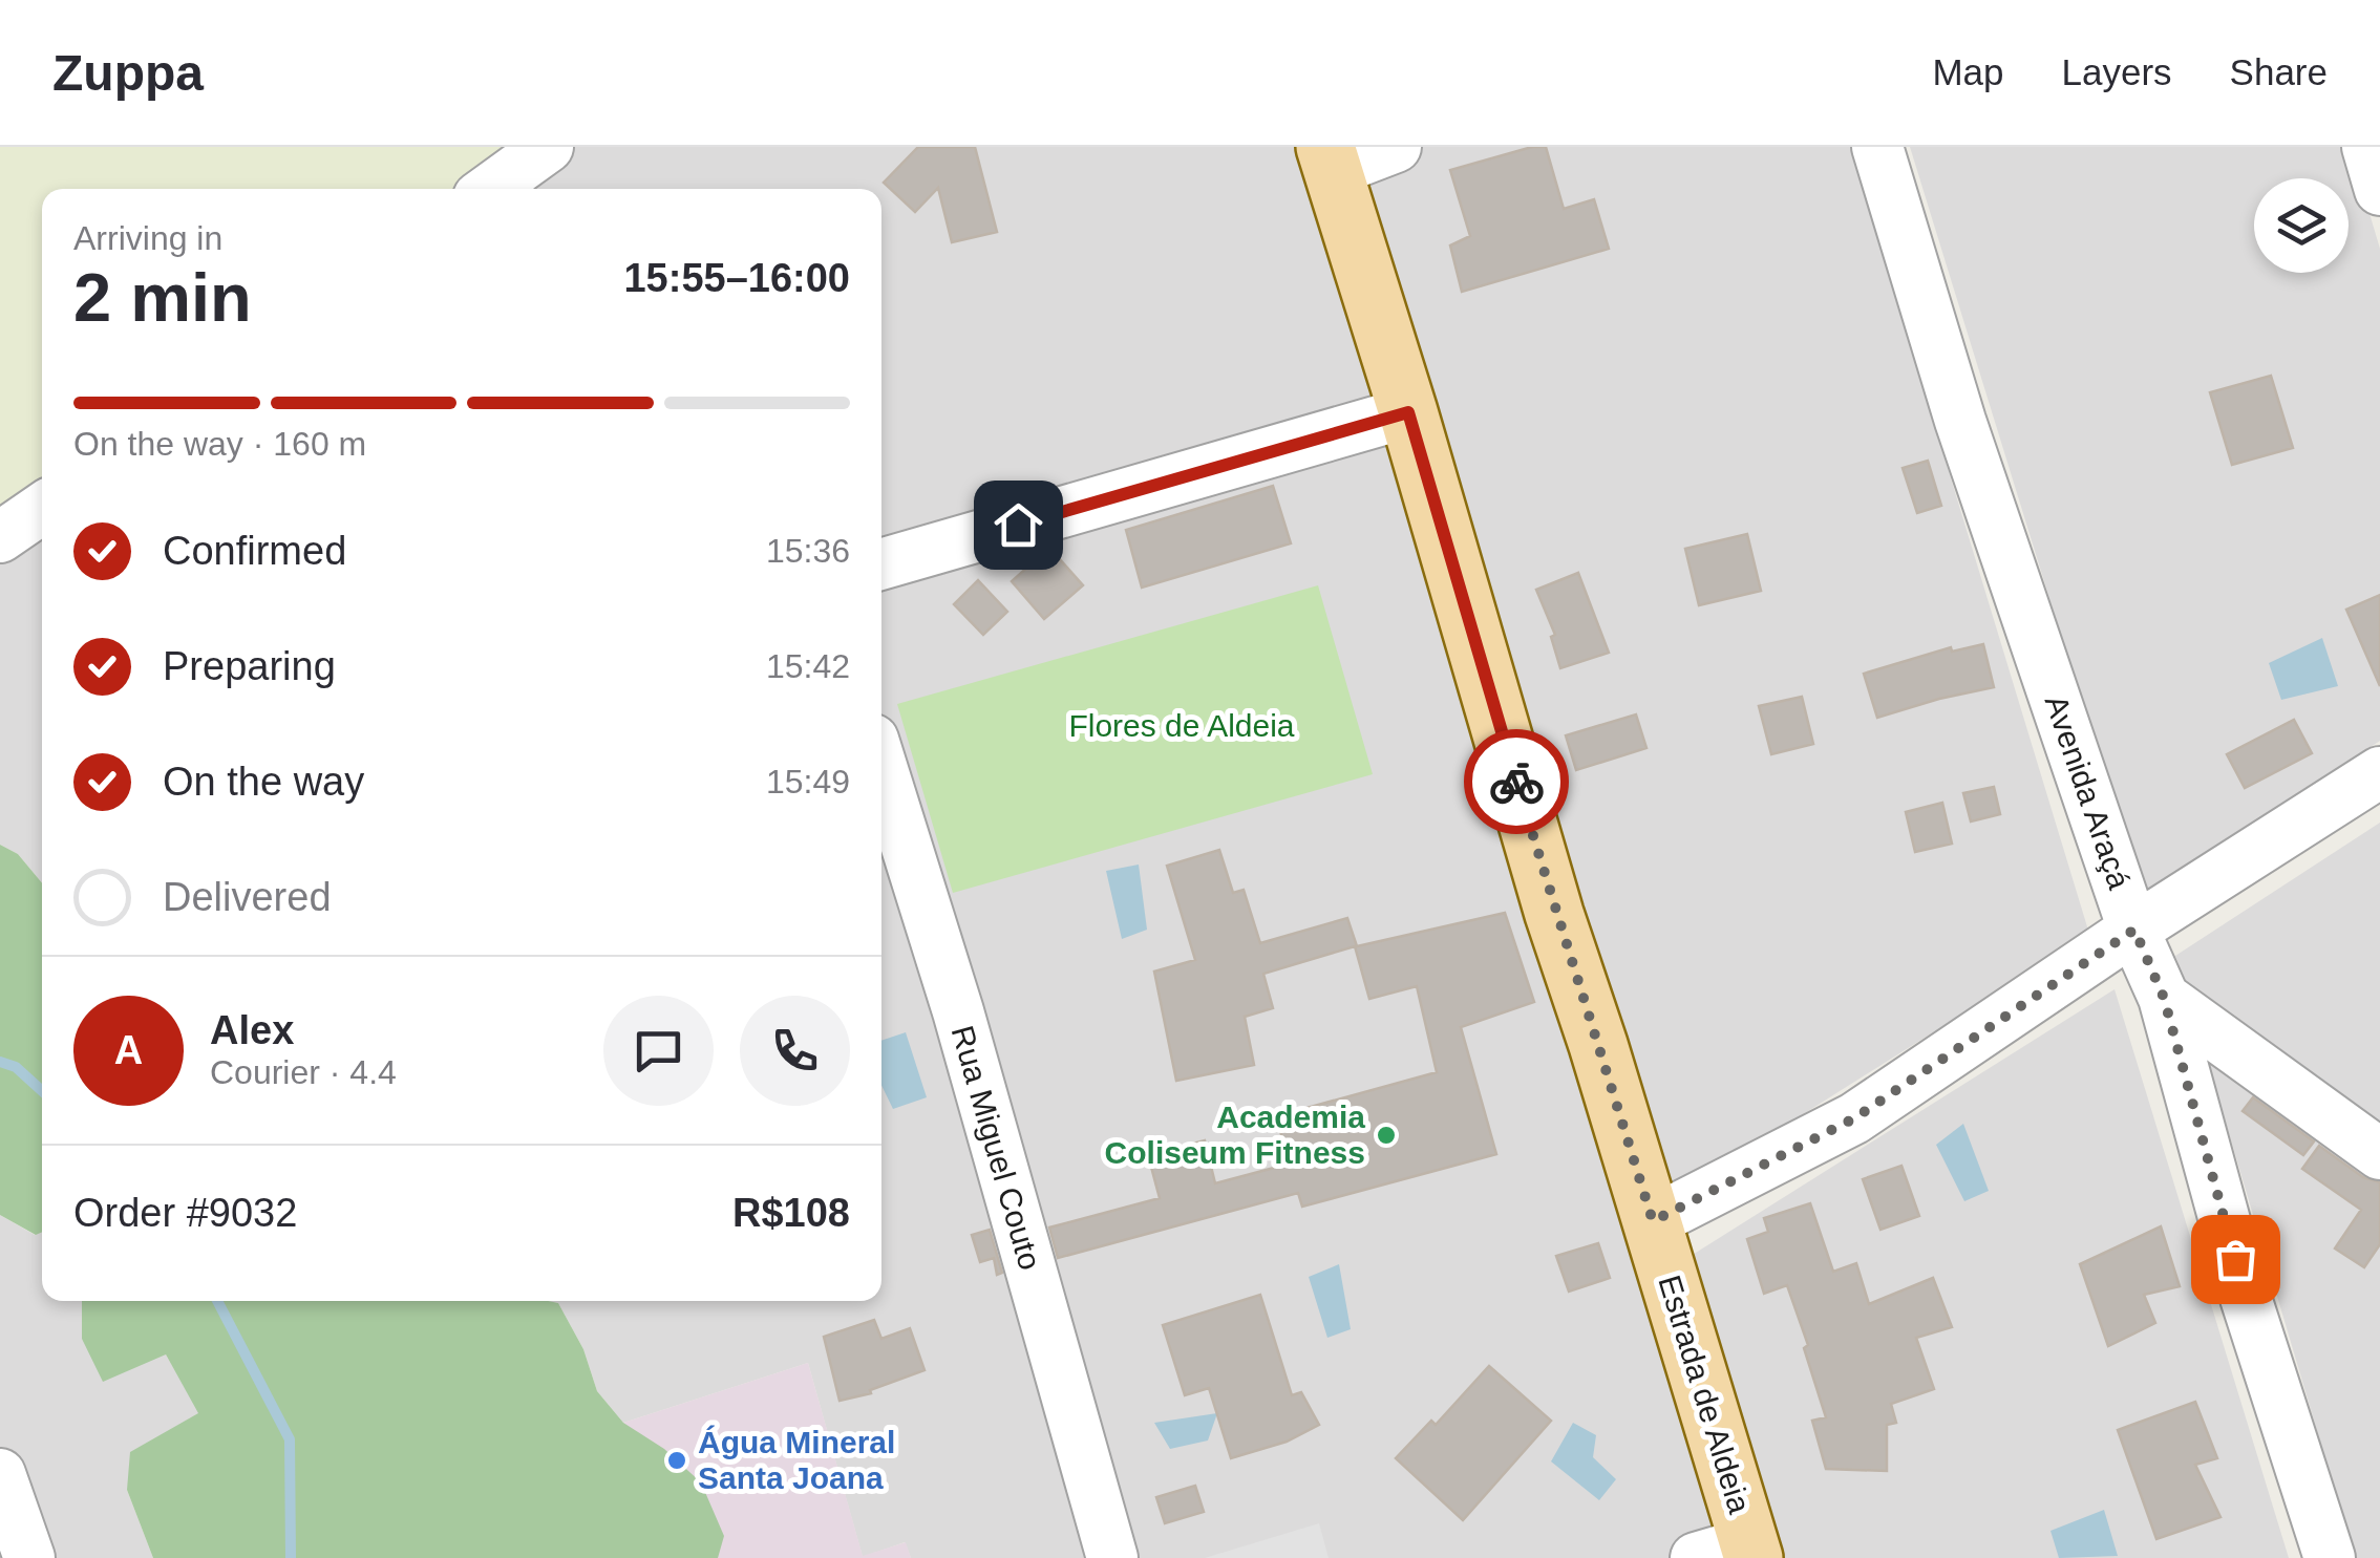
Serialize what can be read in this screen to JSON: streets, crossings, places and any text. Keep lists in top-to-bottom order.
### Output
{
  "streets": {
    "main road": ["Estrada de Aldeia"],
    "street": ["Avenida Araçá", "Rua Miguel Couto"]
  },
  "parks": ["Flores de Aldeia"],
  "places": ["Academia Coliseum Fitness", "Água Mineral Santa Joana"],
  "page": {
    "header": "Zuppa",
    "nav": ["Map", "Layers", "Share"],
    "heading": ["2 min", "Arriving in", "15:55–16:00"],
    "panel": [
      "Alex",
      "Courier · 4.4",
      "Order #9032",
      "R$108"
    ],
    "bar": "On the way · 160 m",
    "list": [
      ["Confirmed", "15:36"],
      ["Preparing", "15:42"],
      ["On the way", "15:49"],
      "Delivered"
    ],
    "round": "A"
  }
}
